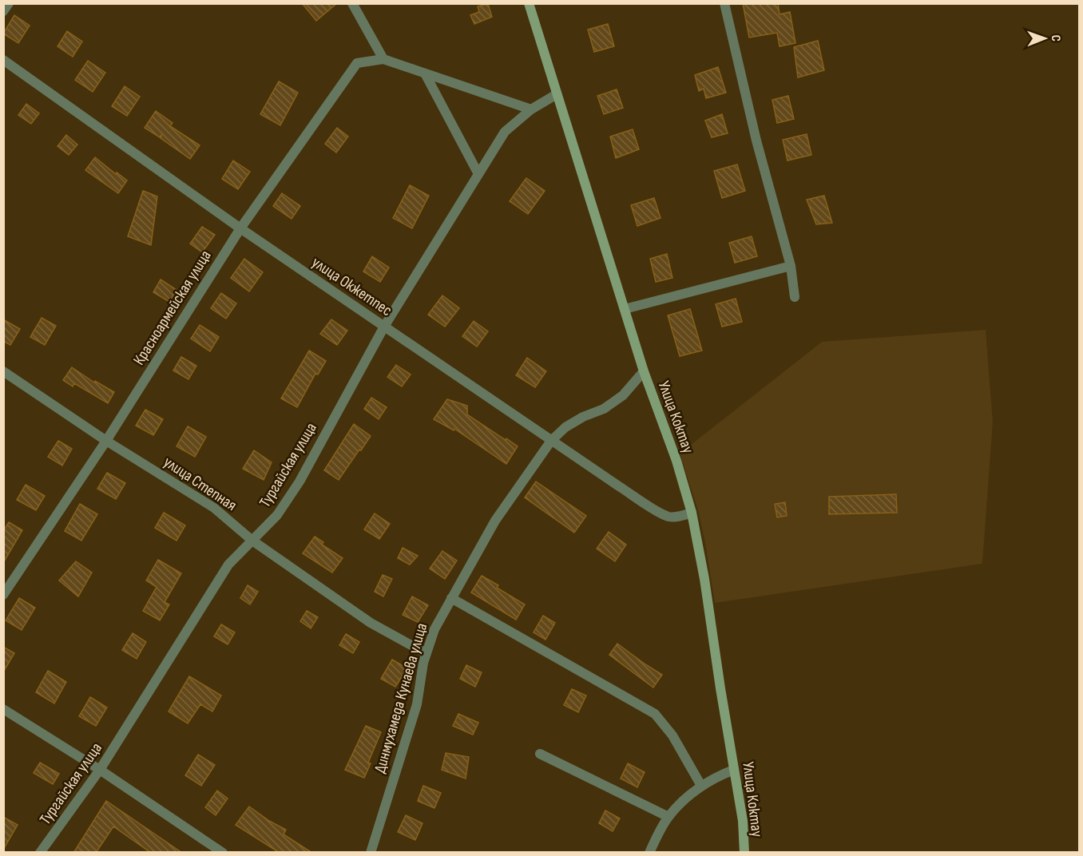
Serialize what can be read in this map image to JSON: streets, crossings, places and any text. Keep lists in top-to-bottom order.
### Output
{
  "streets": {
    "street": [
      "улица Окжетпес",
      "Красноармейская улица",
      "Улица Коктау",
      "Тургайская улица",
      "улица Степная",
      "Динмухамеда Кунаева улица"
    ]
  },
  "crossings": [
    ["улица Окжетпес", "Красноармейская улица"],
    ["улица Окжетпес", "Улица Коктау"],
    ["улица Окжетпес", "Тургайская улица"],
    ["улица Окжетпес", "Динмухамеда Кунаева улица"],
    ["Красноармейская улица", "улица Степная"],
    ["Улица Коктау", "Тургайская улица"],
    ["Улица Коктау", "Динмухамеда Кунаева улица"],
    ["Тургайская улица", "улица Степная"],
    ["улица Степная", "Динмухамеда Кунаева улица"]
  ],
  "north": "right"
}
